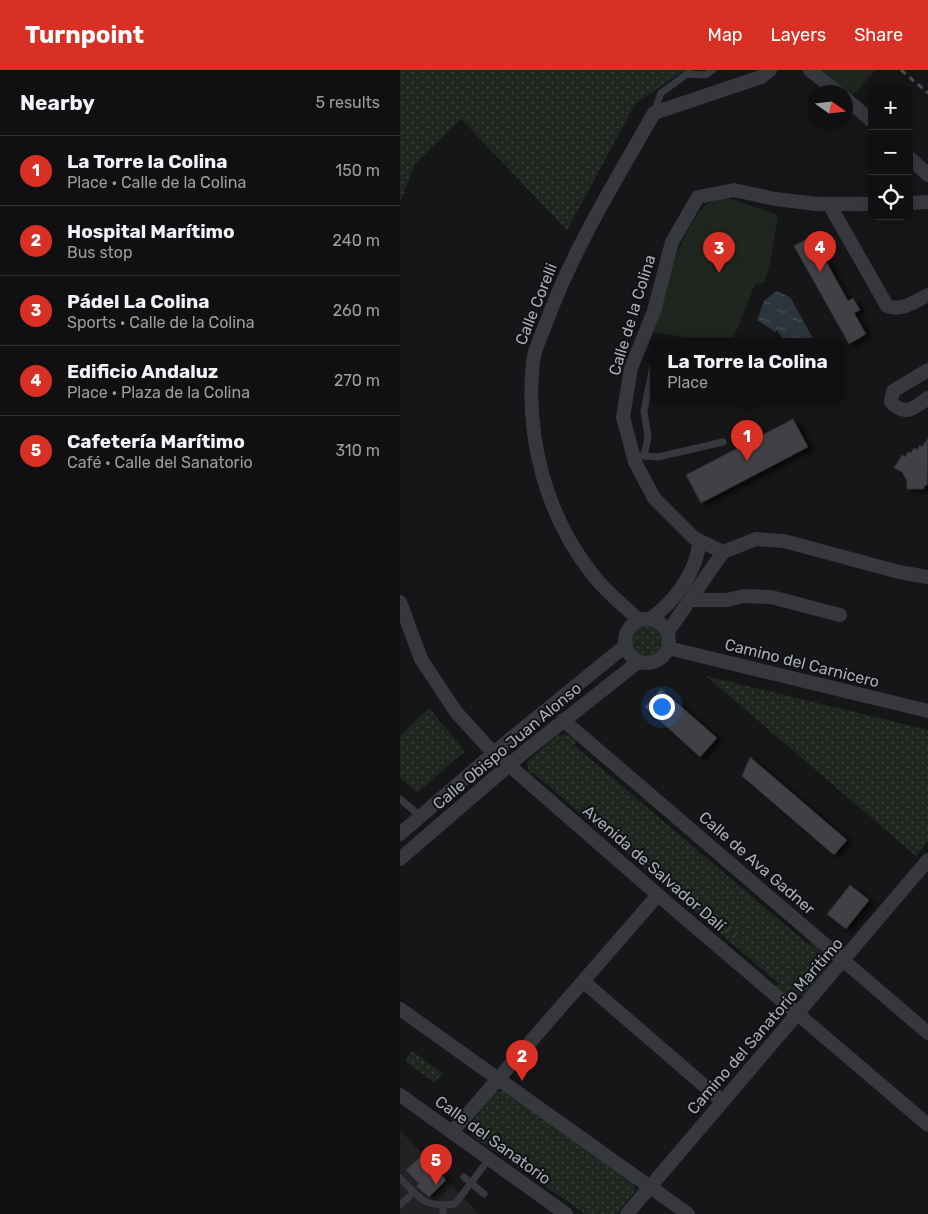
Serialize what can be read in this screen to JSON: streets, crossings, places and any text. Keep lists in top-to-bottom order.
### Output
{
  "streets": {
    "street": [
      "Calle Corelli",
      "Calle de la Colina",
      "Camino del Carnicero",
      "Calle Obispo Juan Alonso",
      "Calle de Ava Gadner",
      "Avenida de Salvador Dalí",
      "Camino del Sanatorio Maritimo",
      "Calle del Sanatorio"
    ]
  },
  "crossings": [
    ["Calle Corelli", "Camino del Carnicero"],
    ["Calle Corelli", "Calle Obispo Juan Alonso"],
    ["Camino del Carnicero", "Calle Obispo Juan Alonso"],
    ["Calle Obispo Juan Alonso", "Calle de Ava Gadner"],
    ["Calle Obispo Juan Alonso", "Avenida de Salvador Dalí"],
    ["Calle de Ava Gadner", "Camino del Sanatorio Maritimo"],
    ["Avenida de Salvador Dalí", "Camino del Sanatorio Maritimo"]
  ],
  "north": "right",
  "page": {
    "header": "Turnpoint",
    "nav": ["Map", "Layers", "Share"],
    "heading": ["Nearby", "5 results"],
    "map_buttons": ["+", "−"],
    "list": [
      {
        "mark": "1",
        "name": "La Torre la Colina",
        "note": "Place · Calle de la Colina",
        "value": "150 m"
      },
      {
        "mark": "2",
        "name": "Hospital Marítimo",
        "note": "Bus stop",
        "value": "240 m"
      },
      {
        "mark": "3",
        "name": "Pádel La Colina",
        "note": "Sports · Calle de la Colina",
        "value": "260 m"
      },
      {
        "mark": "4",
        "name": "Edificio Andaluz",
        "note": "Place · Plaza de la Colina",
        "value": "270 m"
      },
      {
        "mark": "5",
        "name": "Cafetería Marítimo",
        "note": "Café · Calle del Sanatorio",
        "value": "310 m"
      }
    ],
    "pins": [
      "4",
      "3",
      "1",
      "2",
      "5"
    ],
    "popup": ["La Torre la Colina", "Place"]
  }
}
